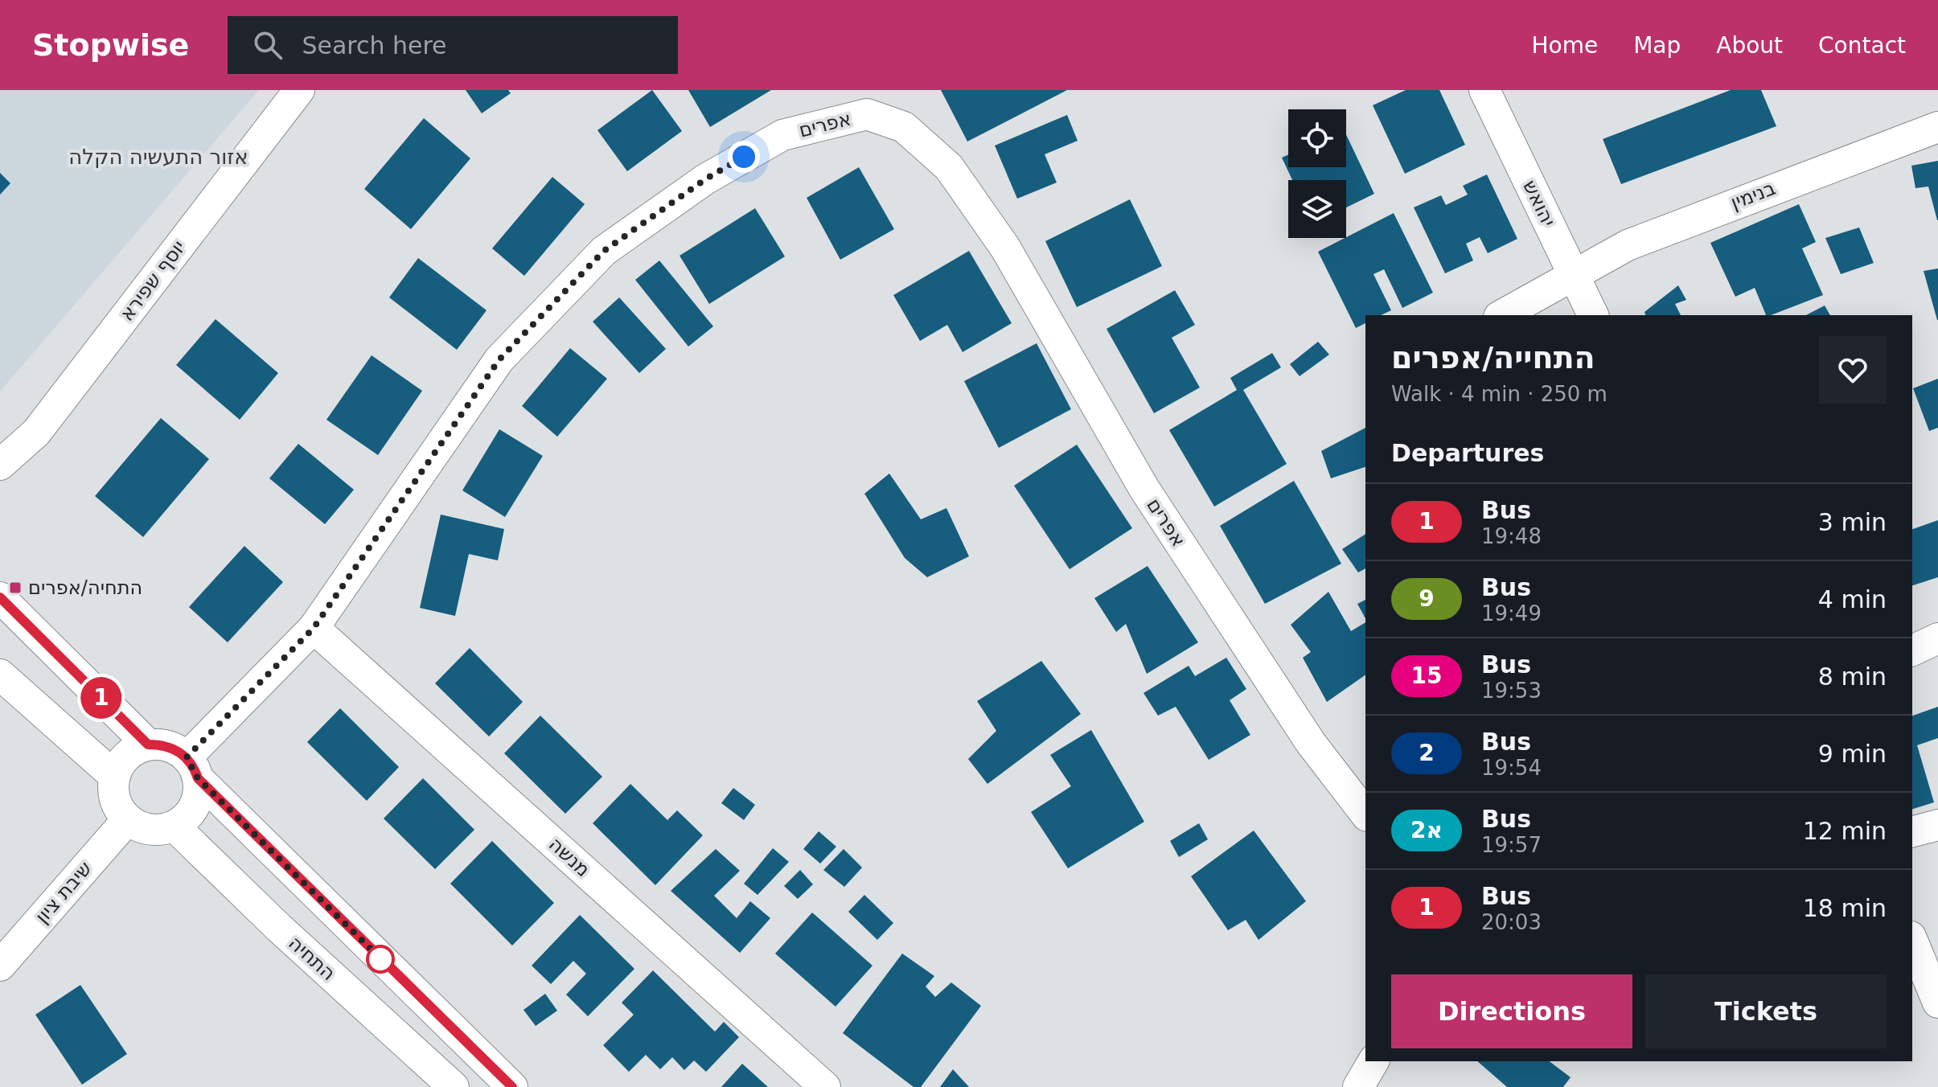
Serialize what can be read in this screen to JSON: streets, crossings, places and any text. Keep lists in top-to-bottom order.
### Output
{
  "streets": {
    "street": [
      "אפרים",
      "בנימין",
      "יהואש",
      "יוסף שפירא",
      "מנשה",
      "שיבת ציון",
      "התחיה"
    ]
  },
  "crossings": [
    ["אפרים", "מנשה"],
    ["אפרים", "שיבת ציון"],
    ["אפרים", "התחיה"],
    ["בנימין", "יהואש"],
    ["שיבת ציון", "התחיה"]
  ],
  "districts": ["אזור התעשיה הקלה"],
  "places": {
    "transit": ["התחיה/אפרים"]
  },
  "lines": ["bus line 1"],
  "page": {
    "header": "Stopwise",
    "search": "Search here",
    "nav": [
      "Home",
      "Map",
      "About",
      "Contact"
    ],
    "on_map": "1",
    "heading": [
      ["התחייה/אפרים", "Walk · 4 min · 250 m"],
      "Departures"
    ],
    "list": [
      {
        "mark": "1",
        "name": "Bus",
        "note": "19:48",
        "value": "3 min"
      },
      {
        "mark": "9",
        "name": "Bus",
        "note": "19:49",
        "value": "4 min"
      },
      {
        "mark": "15",
        "name": "Bus",
        "note": "19:53",
        "value": "8 min"
      },
      {
        "mark": "2",
        "name": "Bus",
        "note": "19:54",
        "value": "9 min"
      },
      {
        "mark": "2א",
        "name": "Bus",
        "note": "19:57",
        "value": "12 min"
      },
      {
        "mark": "1",
        "name": "Bus",
        "note": "20:03",
        "value": "18 min"
      }
    ],
    "buttons": ["Directions", "Tickets"]
  }
}
